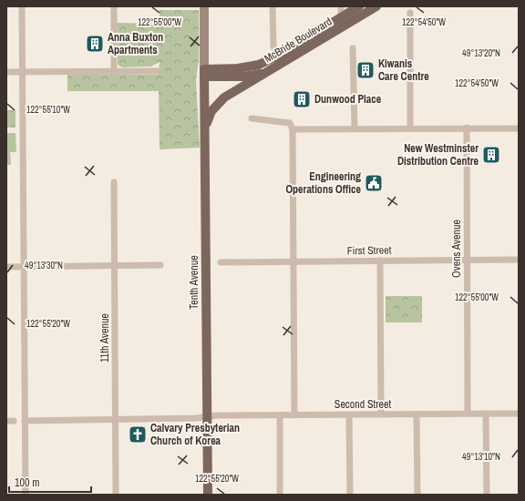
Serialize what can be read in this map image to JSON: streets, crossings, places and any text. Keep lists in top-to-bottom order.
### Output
{
  "streets": {
    "main road": ["McBride Boulevard", "Tenth Avenue"],
    "street": [
      "Ovens Avenue",
      "First Street",
      "11th Avenue",
      "Second Street"
    ]
  },
  "crossings": [
    ["McBride Boulevard", "Tenth Avenue"],
    ["Ovens Avenue", "First Street"],
    ["Ovens Avenue", "Second Street"],
    ["Tenth Avenue", "Second Street"],
    ["11th Avenue", "Second Street"]
  ],
  "places": {
    "building": [
      "Anna Buxton Apartments",
      "Kiwanis Care Centre",
      "Dunwood Place",
      "New Westminster Distribution Centre"
    ],
    "public building": ["Engineering Operations Office"],
    "church": ["Calvary Presbyterian Church of Korea"]
  },
  "scale_bar": "100 m",
  "coordinates": [
    "122°55'00\"W",
    "122°54'50\"W",
    "49°13'20\"N",
    "122°55'10\"W",
    "49°13'30\"N",
    "122°55'20\"W",
    "49°13'10\"N"
  ]
}
